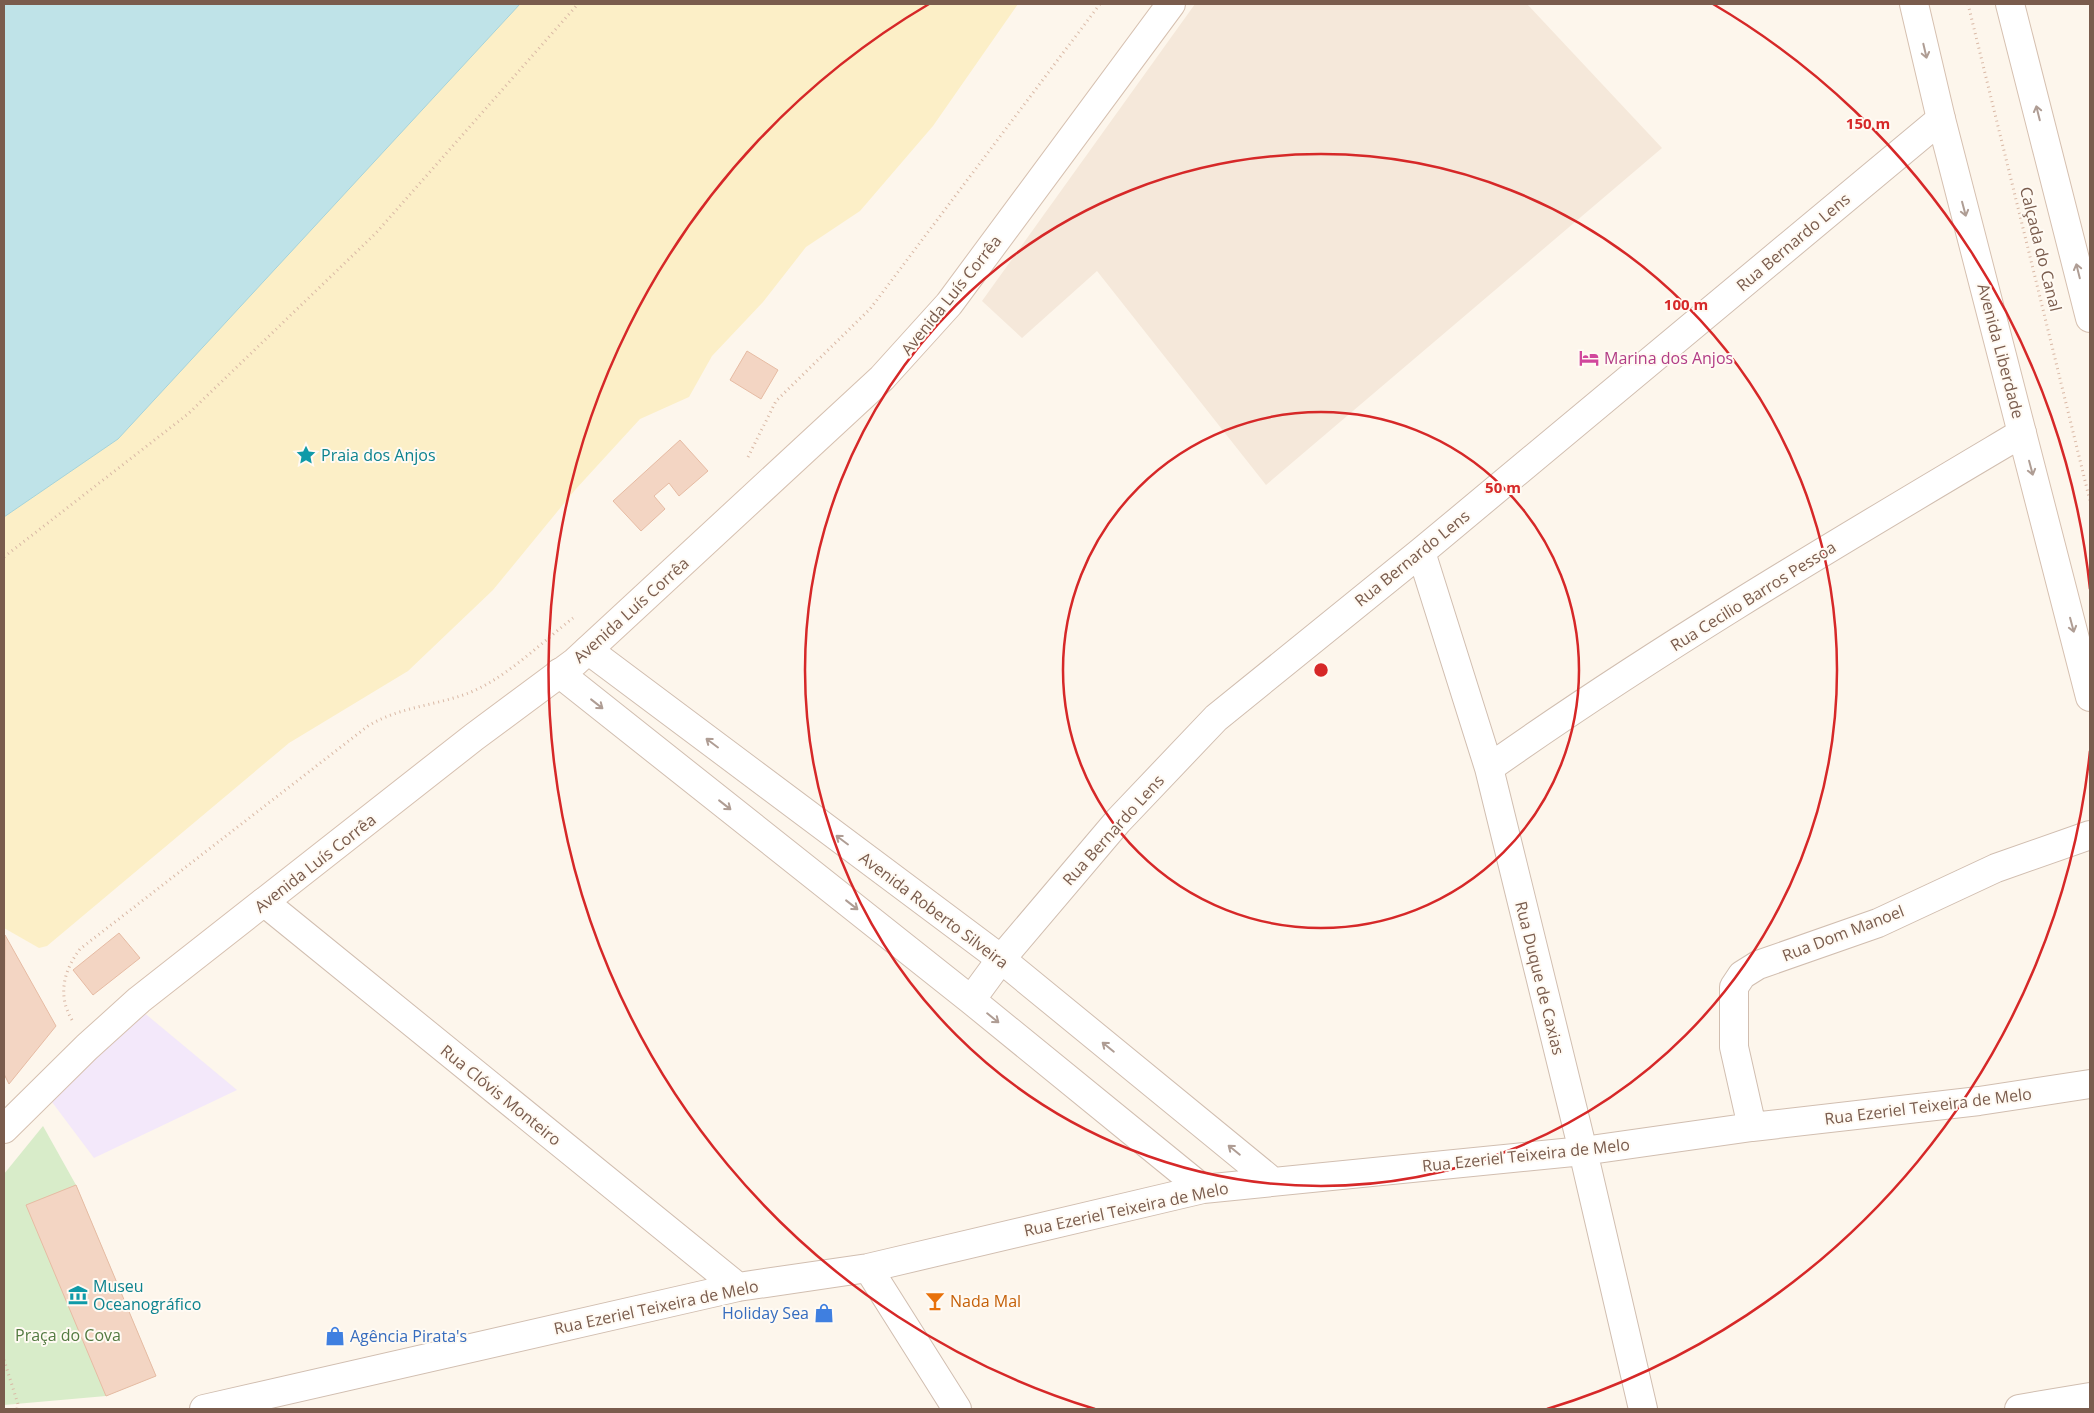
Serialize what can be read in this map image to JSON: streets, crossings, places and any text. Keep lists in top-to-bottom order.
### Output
{
  "streets": {
    "street": [
      "Rua Bernardo Lens",
      "Avenida Luís Corrêa",
      "Avenida Liberdade",
      "Rua Cecilio Barros Pessoa",
      "Avenida Roberto Silveira",
      "Rua Dom Manoel",
      "Rua Duque de Caxias",
      "Rua Clóvis Monteiro",
      "Rua Ezeriel Teixeira de Melo"
    ],
    "path": ["Calçada do Canal"]
  },
  "crossings": [
    ["Rua Bernardo Lens", "Avenida Liberdade"],
    ["Rua Bernardo Lens", "Avenida Roberto Silveira"],
    ["Rua Bernardo Lens", "Rua Duque de Caxias"],
    ["Avenida Luís Corrêa", "Avenida Roberto Silveira"],
    ["Avenida Luís Corrêa", "Rua Clóvis Monteiro"],
    ["Avenida Liberdade", "Rua Cecilio Barros Pessoa"],
    ["Rua Cecilio Barros Pessoa", "Rua Duque de Caxias"],
    ["Avenida Roberto Silveira", "Rua Ezeriel Teixeira de Melo"],
    ["Rua Dom Manoel", "Rua Ezeriel Teixeira de Melo"],
    ["Rua Duque de Caxias", "Rua Ezeriel Teixeira de Melo"],
    ["Rua Clóvis Monteiro", "Rua Ezeriel Teixeira de Melo"]
  ],
  "parks": ["Praça do Cova"],
  "places": {
    "hotel": ["Marina dos Anjos"],
    "place": ["Praia dos Anjos"],
    "museum": ["Museu Oceanográfico"],
    "bar": ["Nada Mal"],
    "shop": ["Holiday Sea", "Agência Pirata's"]
  },
  "rings": ["150 m", "100 m", "50 m"]
}
